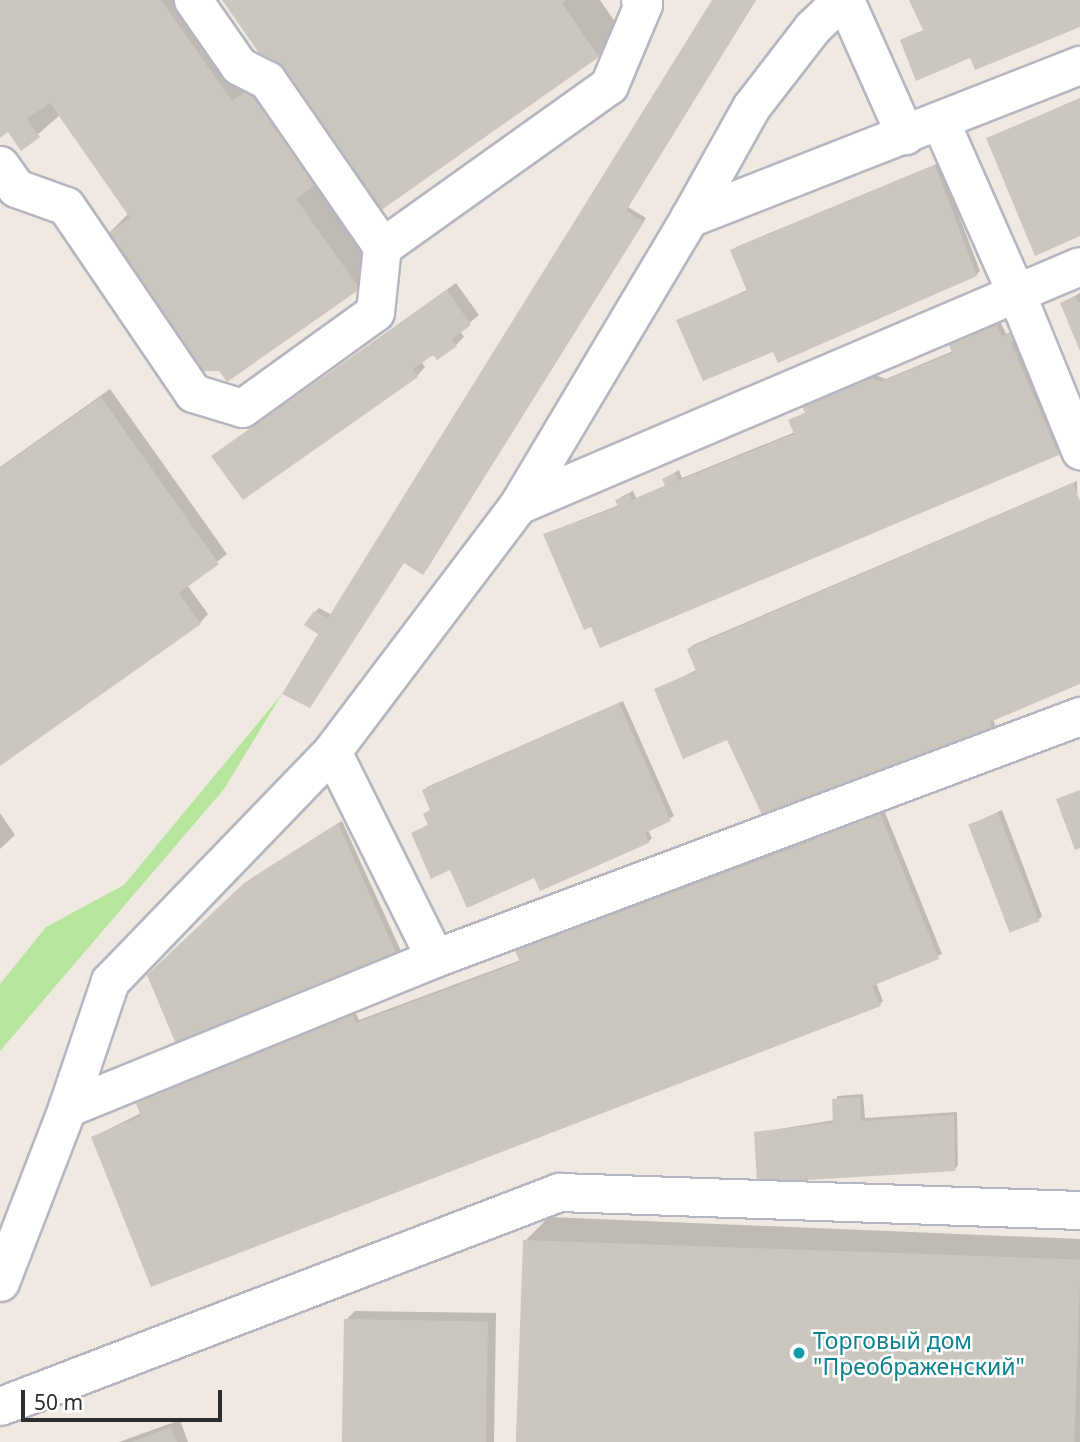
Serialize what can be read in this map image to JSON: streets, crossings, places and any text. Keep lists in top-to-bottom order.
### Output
{
  "places": ["Торговый дом \"Преображенский\""],
  "scale_bar": "50 m"
}
